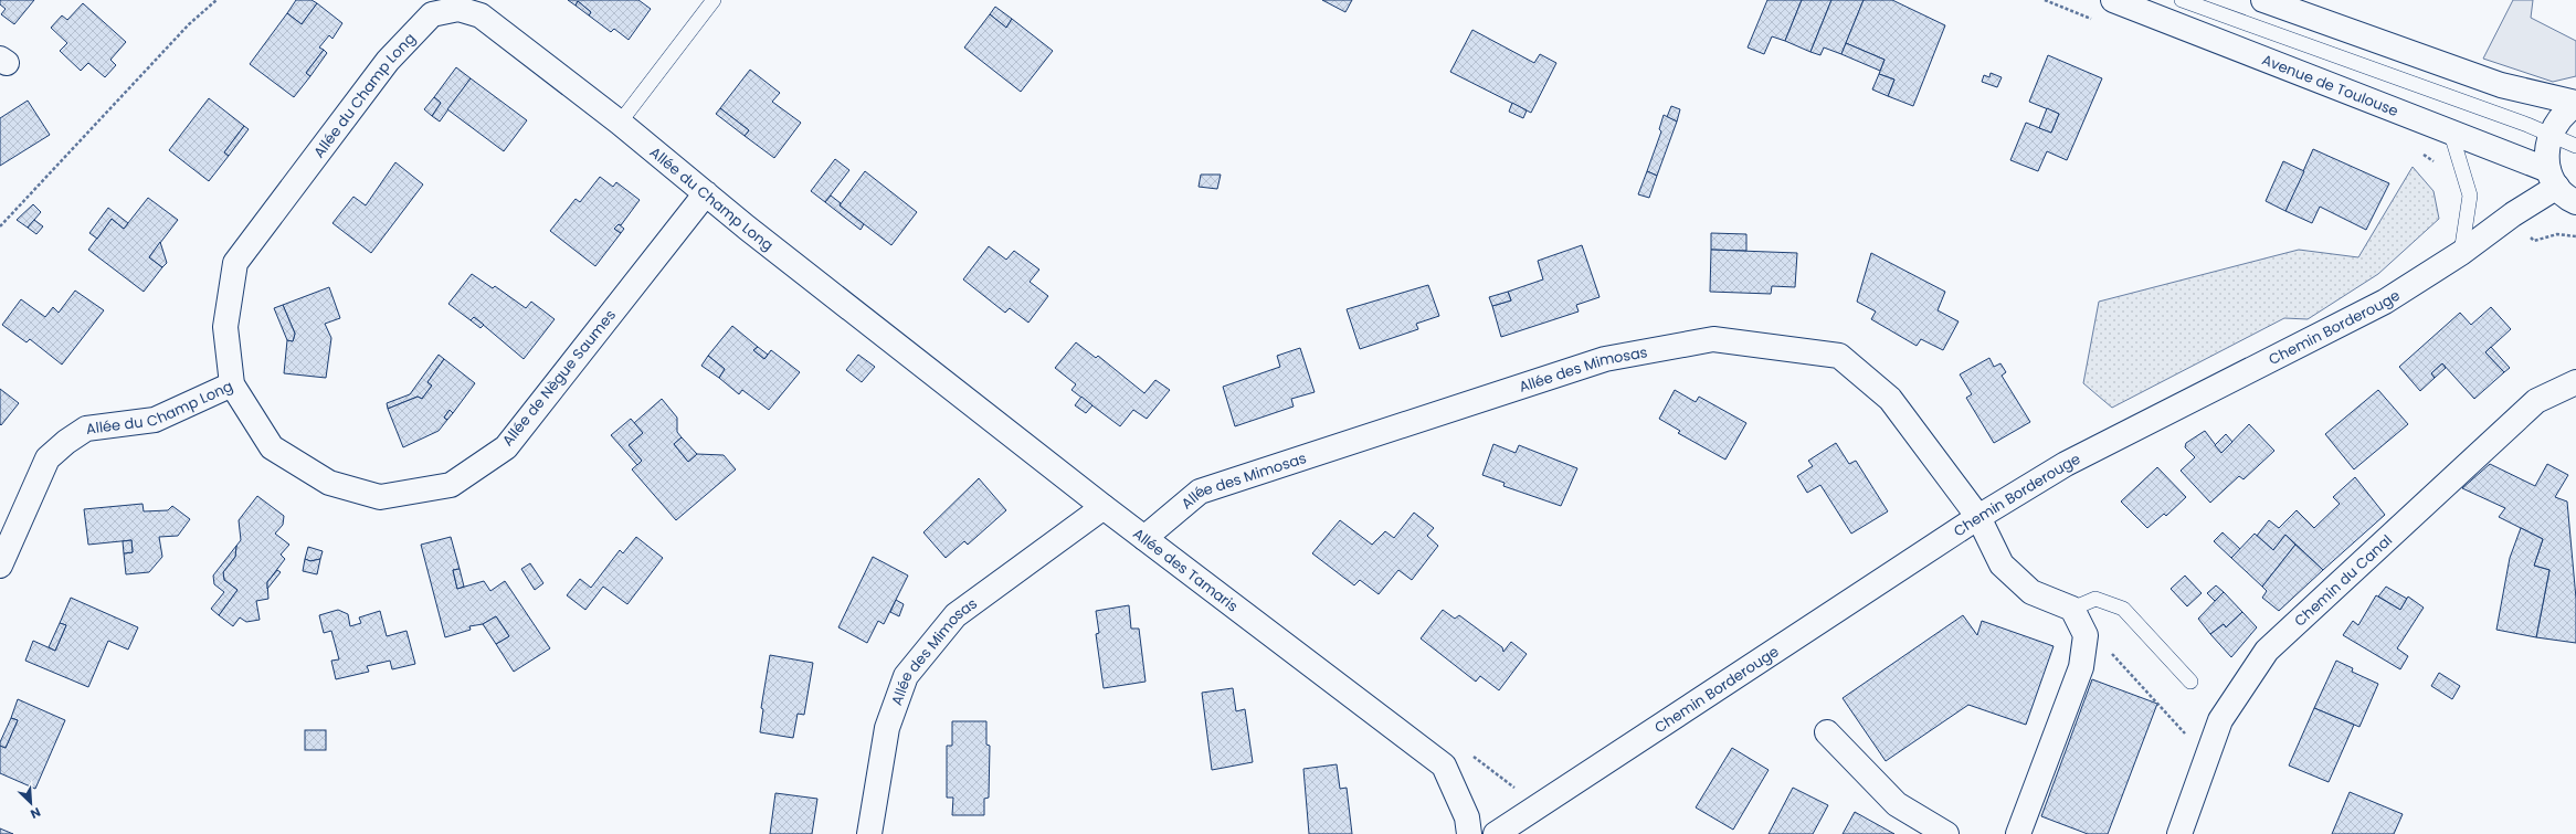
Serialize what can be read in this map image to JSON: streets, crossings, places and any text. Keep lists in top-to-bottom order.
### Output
{
  "streets": {
    "street": [
      "Avenue de Toulouse",
      "Allée du Champ Long",
      "Chemin Borderouge",
      "Allée des Mimosas",
      "Allée de Nègue Saumes",
      "Allée des Tamaris",
      "Chemin du Canal"
    ]
  },
  "crossings": [
    ["Avenue de Toulouse", "Chemin Borderouge"],
    ["Allée du Champ Long", "Allée de Nègue Saumes"],
    ["Allée du Champ Long", "Allée des Tamaris"],
    ["Chemin Borderouge", "Allée des Mimosas"],
    ["Allée des Mimosas", "Allée des Tamaris"]
  ],
  "north": "bottom right"
}
